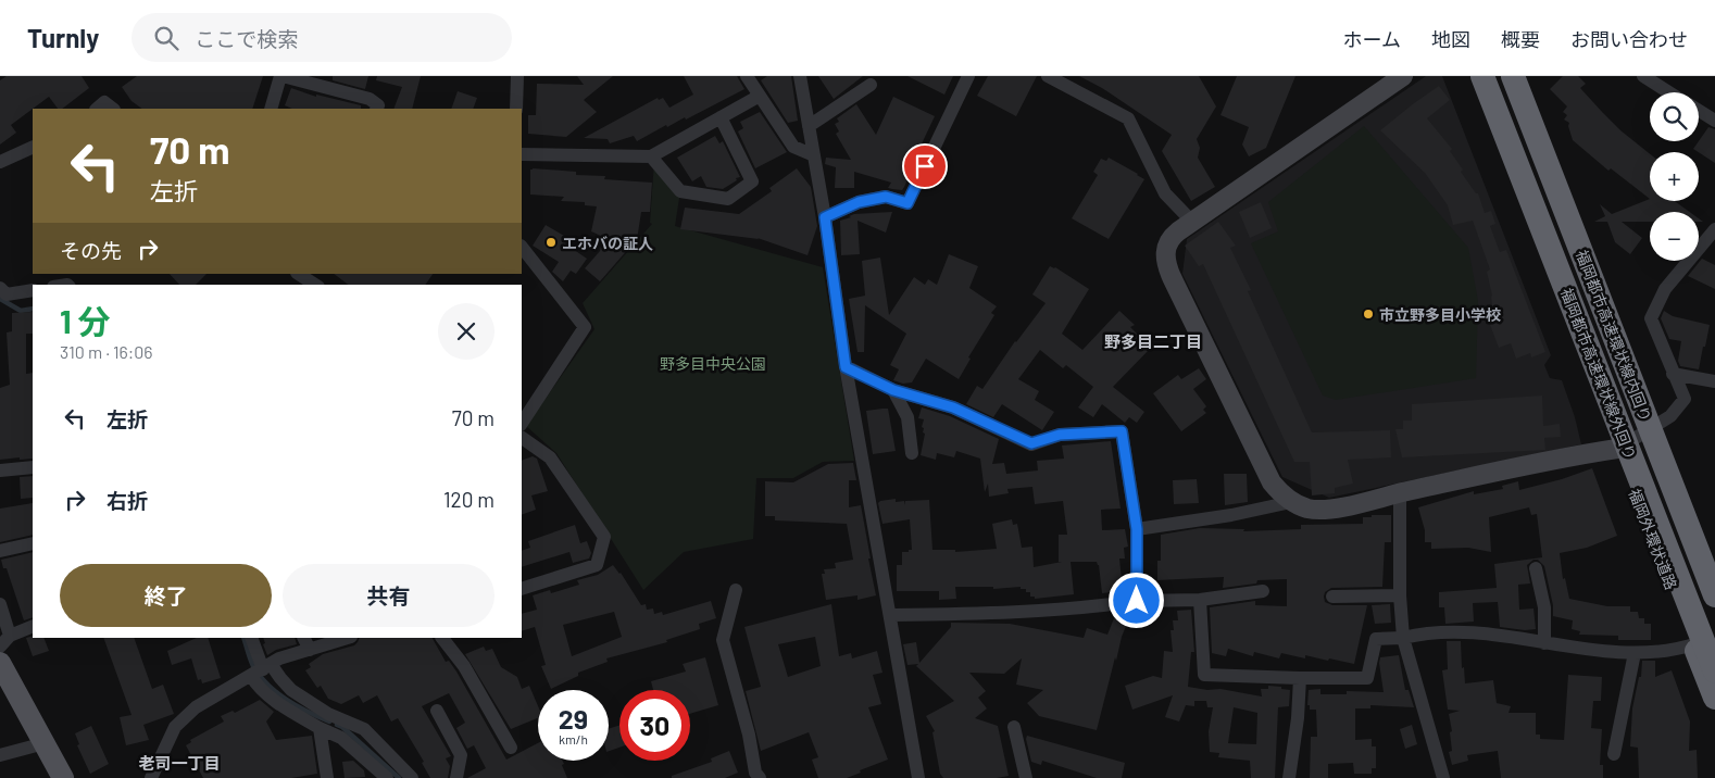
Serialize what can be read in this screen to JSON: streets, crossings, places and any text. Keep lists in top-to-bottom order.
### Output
{
  "streets": {
    "highway": ["福岡都市高速環状線内回り", "福岡都市高速環状線外回り", "福岡外環状道路"]
  },
  "districts": ["野多目二丁目", "老司一丁目"],
  "parks": ["野多目中央公園"],
  "places": ["エホバの証人", "市立野多目小学校"],
  "page": {
    "header": "Turnly",
    "search": "ここで検索",
    "nav": [
      "ホーム",
      "地図",
      "概要",
      "お問い合わせ"
    ],
    "map_buttons": ["+", "−"],
    "turn": ["70 m", "左折"],
    "then": "その先",
    "heading": ["1 分", "310 m · 16:06"],
    "list": [
      {
        "name": "左折",
        "value": "70 m"
      },
      {
        "name": "右折",
        "value": "120 m"
      }
    ],
    "buttons": ["終了", "共有"],
    "speed": "29 km/h",
    "limit": "30"
  }
}
